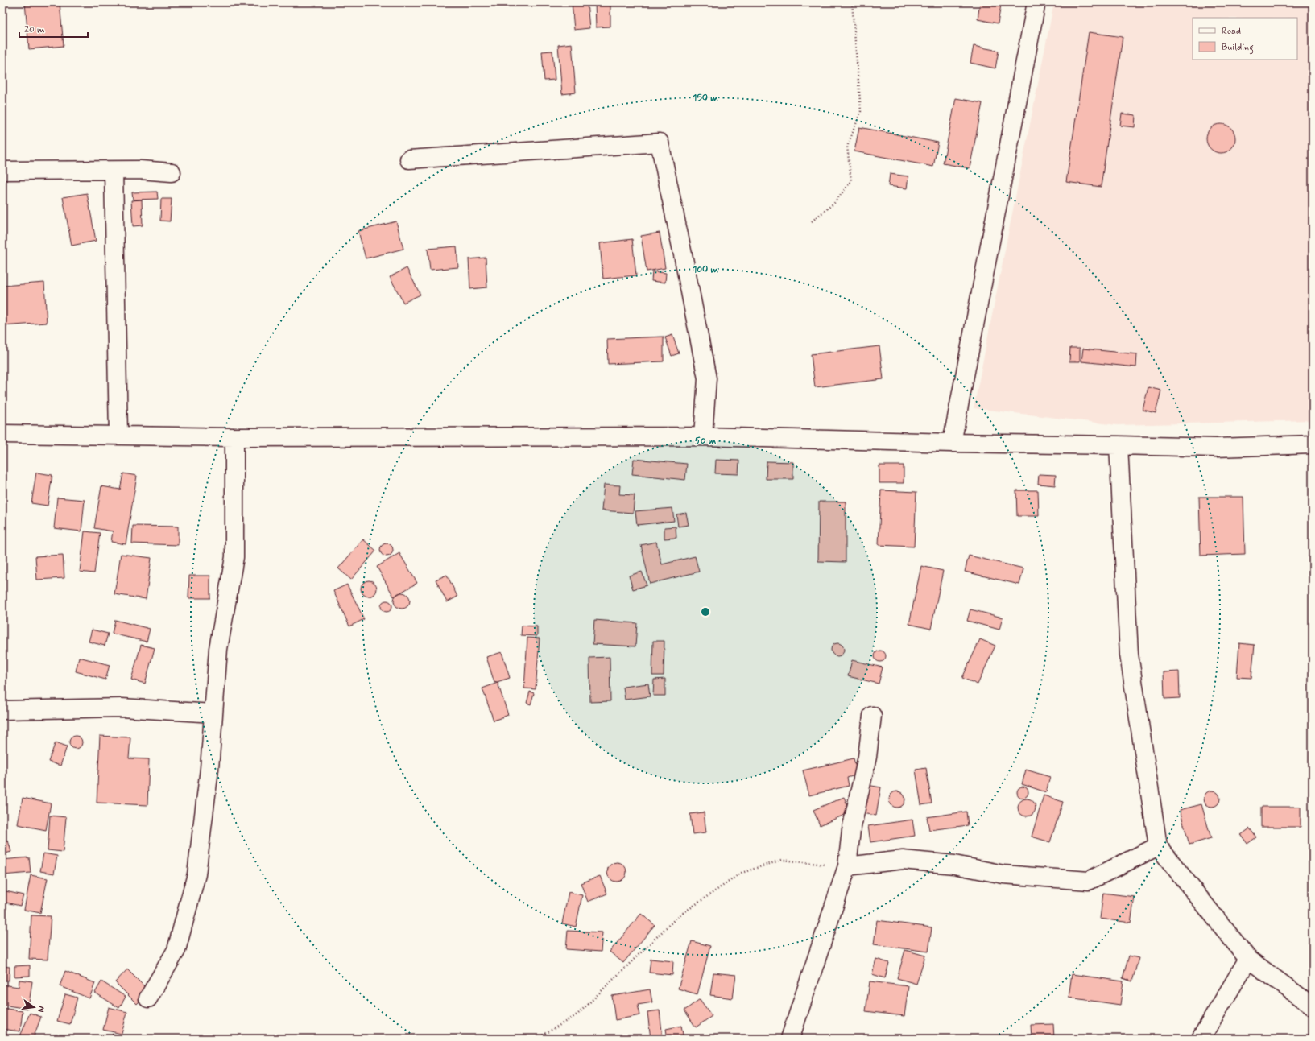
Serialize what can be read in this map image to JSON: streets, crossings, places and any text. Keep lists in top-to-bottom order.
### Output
{
  "legend": ["Road", "Building"],
  "scale_bar": "20 m",
  "north": "right",
  "rings": ["150 m", "100 m", "50 m"]
}
